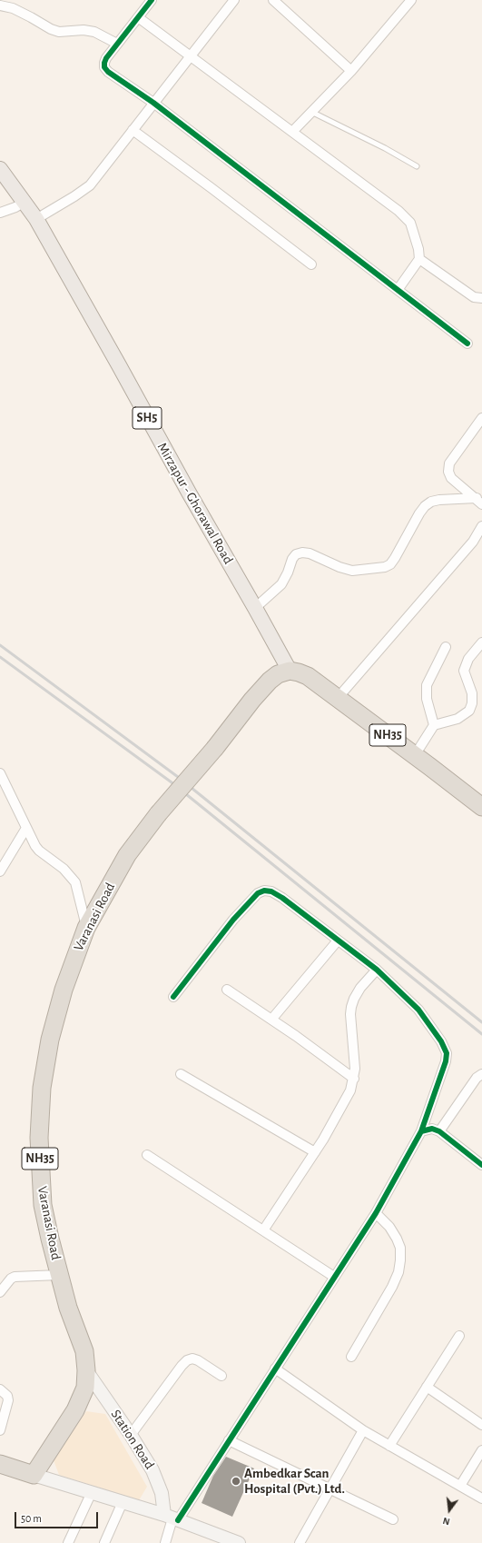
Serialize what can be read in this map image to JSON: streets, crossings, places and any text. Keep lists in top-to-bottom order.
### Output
{
  "streets": {
    "highway": ["NH35", "Varanasi Road"],
    "main road": ["SH5", "Mirzapur - Ghorawal Road"],
    "street": ["Station Road"]
  },
  "crossings": [
    ["Mirzapur - Ghorawal Road", "NH35"],
    ["Mirzapur - Ghorawal Road", "Varanasi Road"],
    ["NH35", "Varanasi Road"],
    ["Varanasi Road", "Station Road"]
  ],
  "places": ["Ambedkar Scan Hospital (Pvt.) Ltd."],
  "scale_bar": "50 m",
  "north": "bottom"
}
